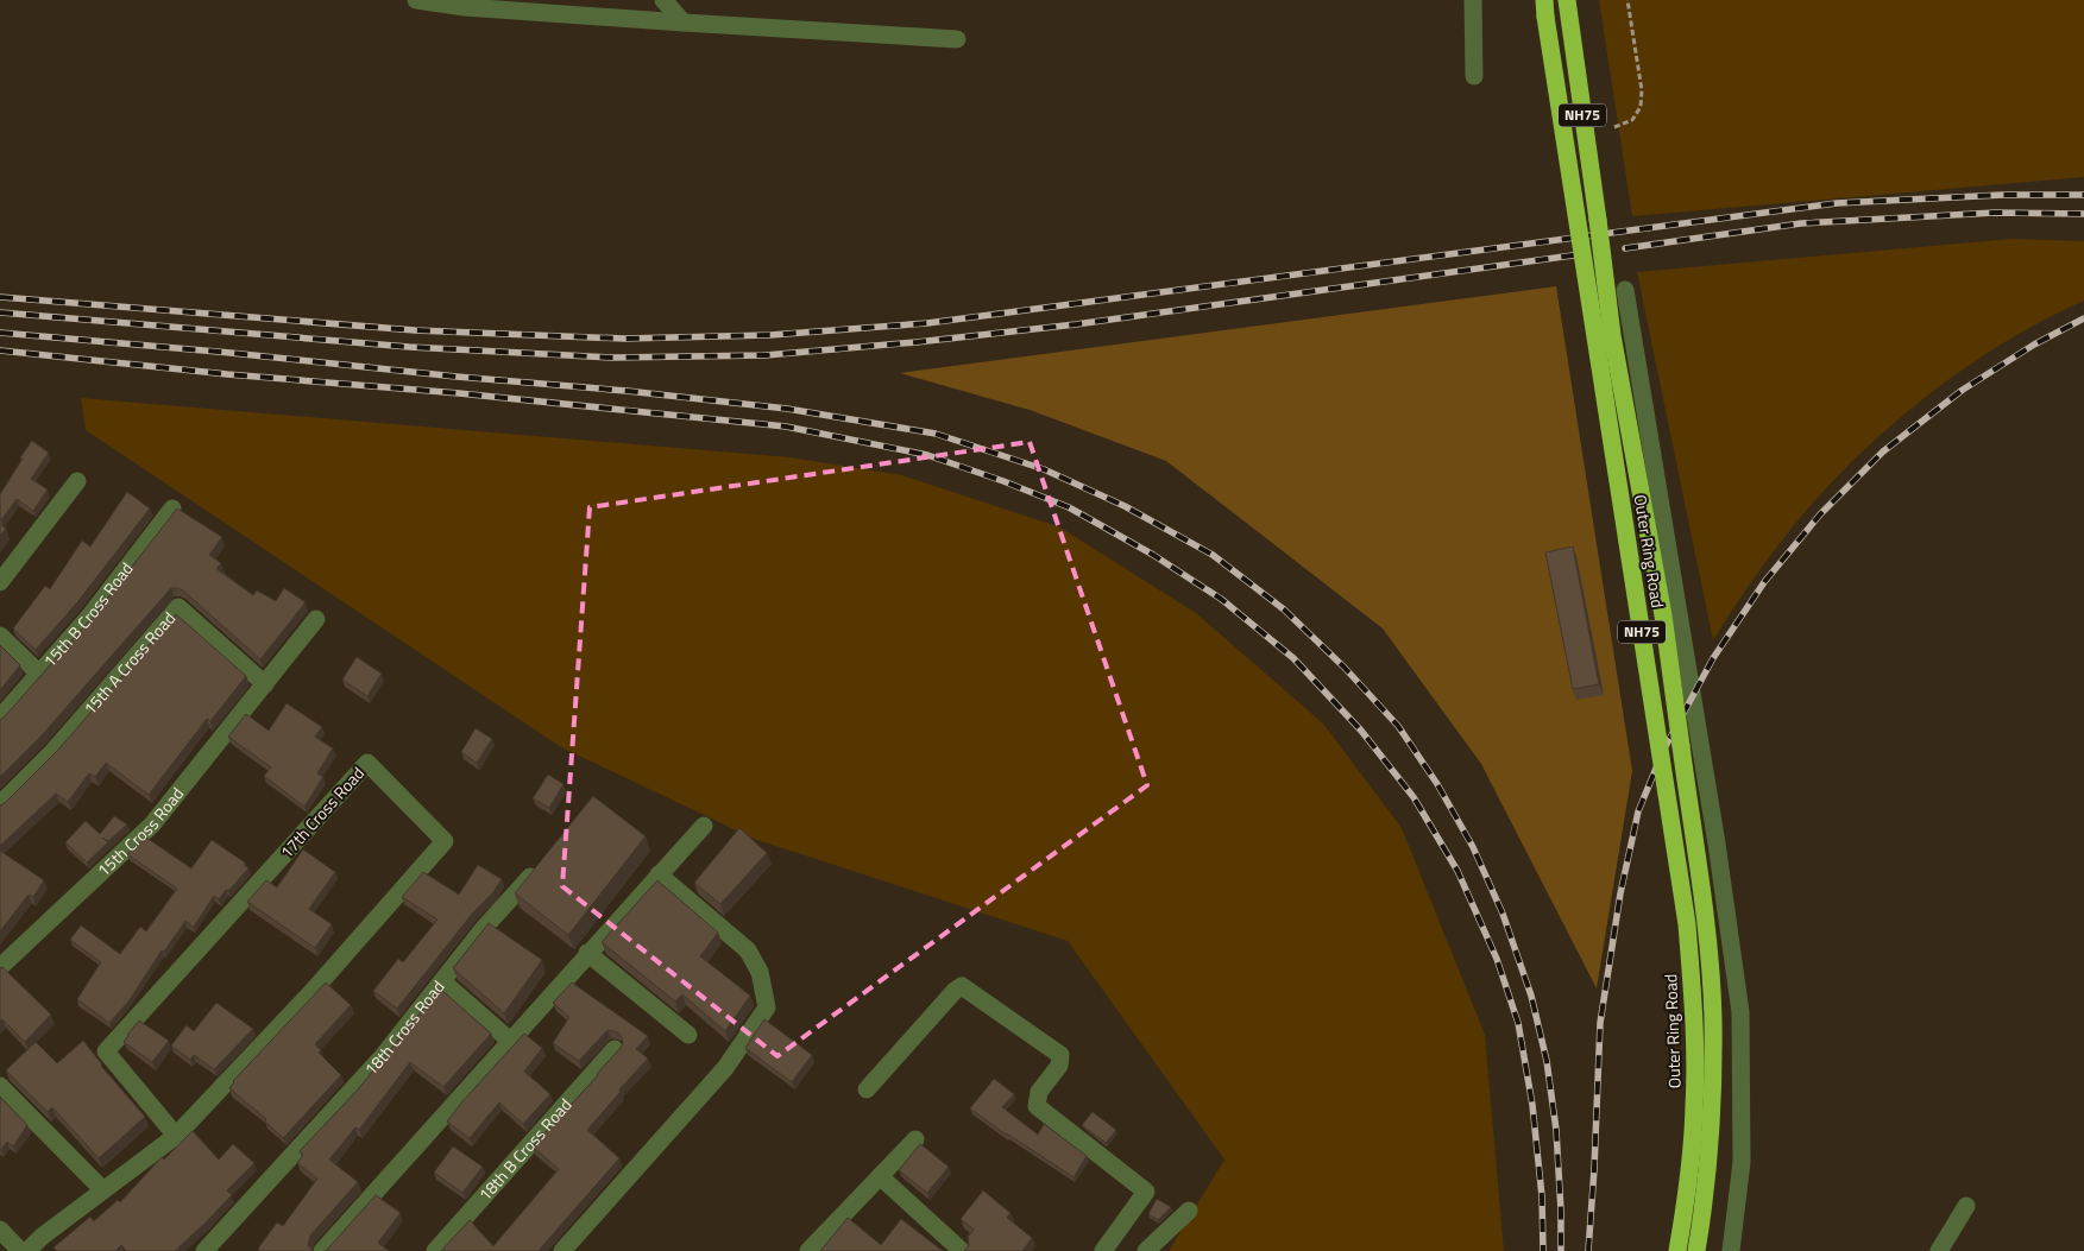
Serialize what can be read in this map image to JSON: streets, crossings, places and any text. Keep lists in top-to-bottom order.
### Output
{
  "streets": {
    "highway": ["NH75", "Outer Ring Road"],
    "street": [
      "15th B Cross Road",
      "15th A Cross Road",
      "17th Cross Road",
      "15th Cross Road",
      "18th Cross Road",
      "18th B Cross Road"
    ]
  },
  "crossings": [
    ["15th A Cross Road", "15th Cross Road"]
  ]
}
